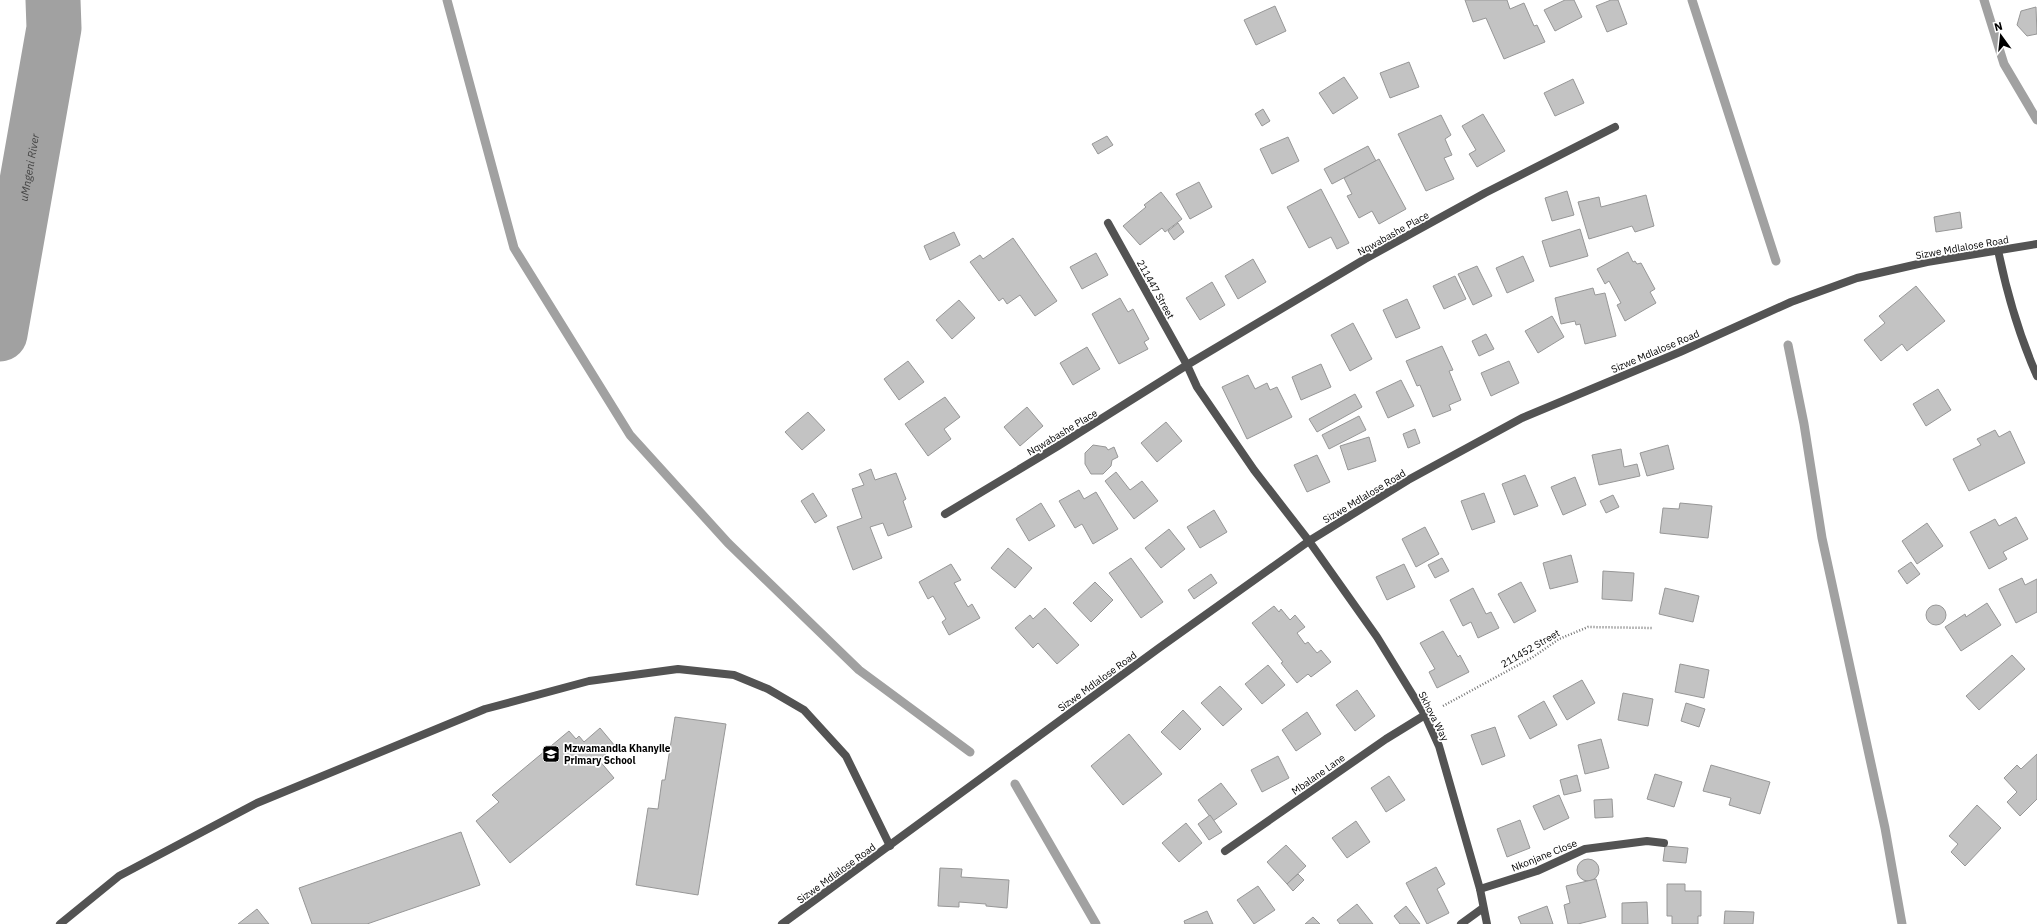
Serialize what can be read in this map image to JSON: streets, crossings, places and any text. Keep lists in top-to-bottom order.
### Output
{
  "streets": {
    "street": [
      "Nqwabashe Place",
      "Sizwe Mdlalose Road",
      "211447 Street",
      "Skhova Way",
      "Mbalane Lane",
      "Nkonjane Close"
    ],
    "path": ["211452 Street"]
  },
  "crossings": [
    ["Nqwabashe Place", "211447 Street"],
    ["Sizwe Mdlalose Road", "Skhova Way"],
    ["211452 Street", "Skhova Way"],
    ["211452 Street", "Mbalane Lane"],
    ["Skhova Way", "Mbalane Lane"],
    ["Skhova Way", "Nkonjane Close"]
  ],
  "water": ["uMngeni River"],
  "places": {
    "school or university": ["Mzwamandla Khanyile Primary School"]
  },
  "north": "top"
}
